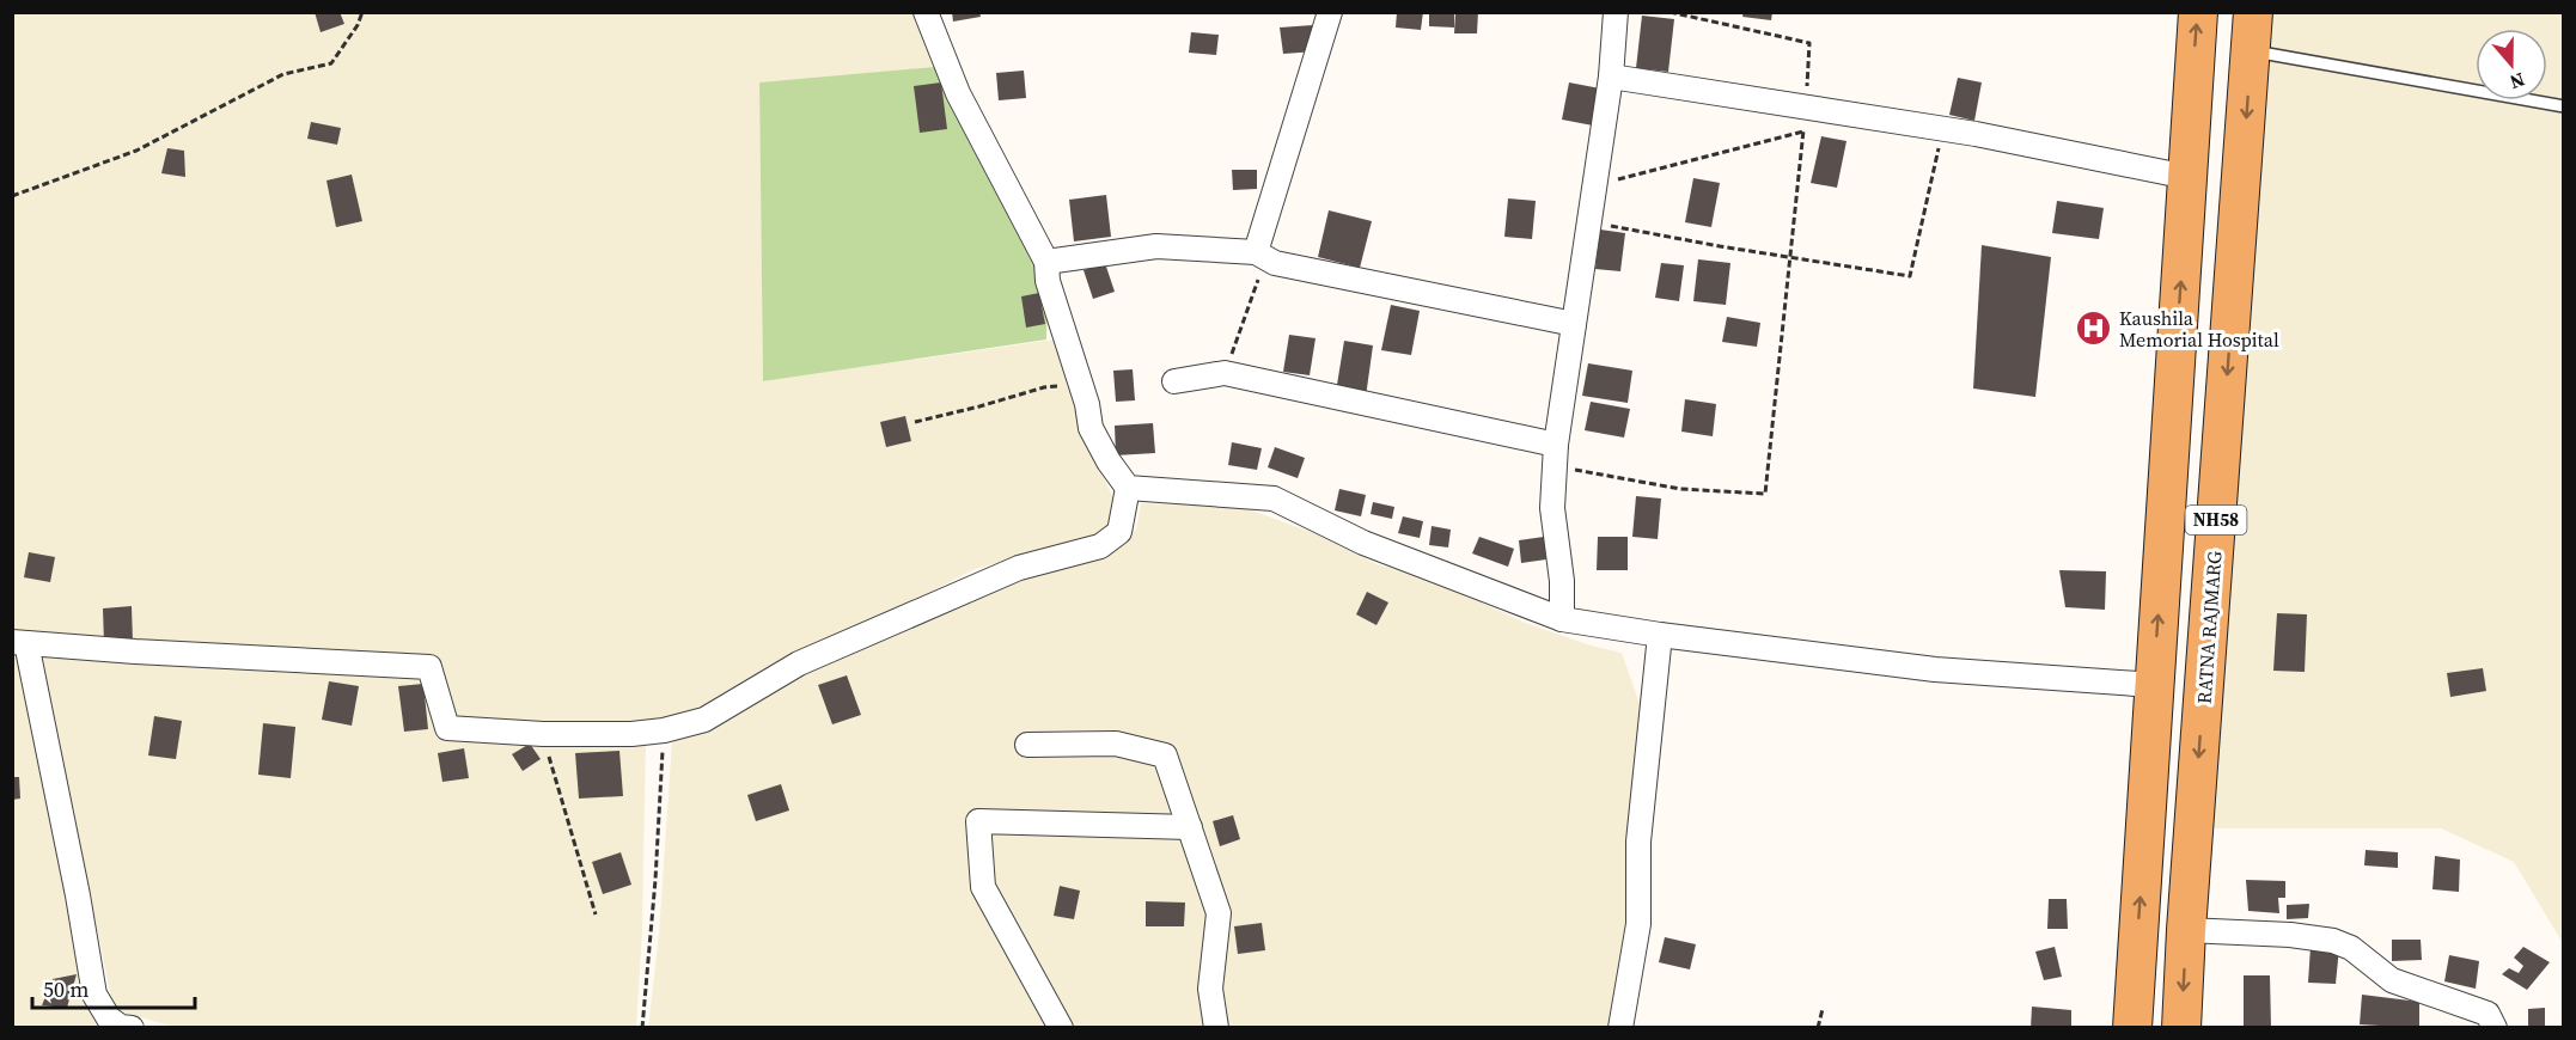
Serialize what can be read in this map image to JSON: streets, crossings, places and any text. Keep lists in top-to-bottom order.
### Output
{
  "streets": {
    "highway": ["NH58", "RATNA RAJMARG"]
  },
  "places": {
    "hospital": ["Kaushila Memorial Hospital"]
  },
  "scale_bar": "50 m",
  "north": "bottom"
}
